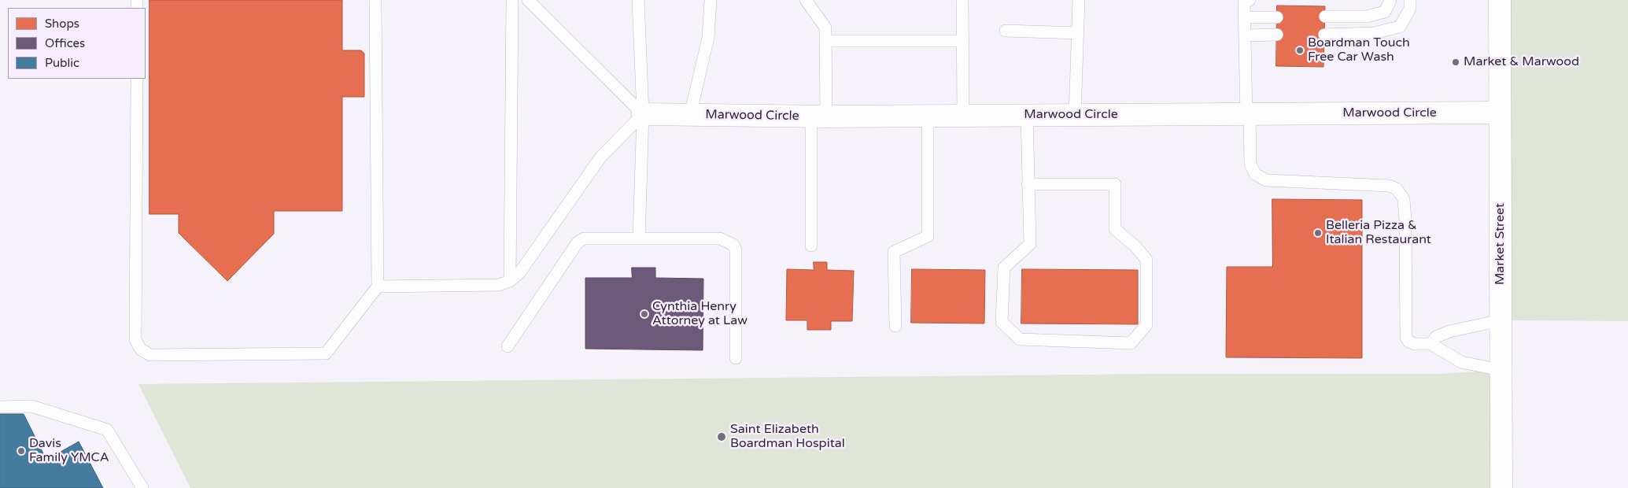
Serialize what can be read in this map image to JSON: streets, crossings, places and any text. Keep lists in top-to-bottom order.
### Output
{
  "streets": {
    "street": ["Marwood Circle", "Market Street"]
  },
  "crossings": [
    ["Marwood Circle", "Market Street"]
  ],
  "places": [
    "Boardman Touch Free Car Wash",
    "Market & Marwood",
    "Belleria Pizza & Italian Restaurant",
    "Cynthia Henry Attorney at Law",
    "Saint Elizabeth Boardman Hospital",
    "Davis Family YMCA"
  ],
  "legend": ["Shops", "Offices", "Public"]
}
